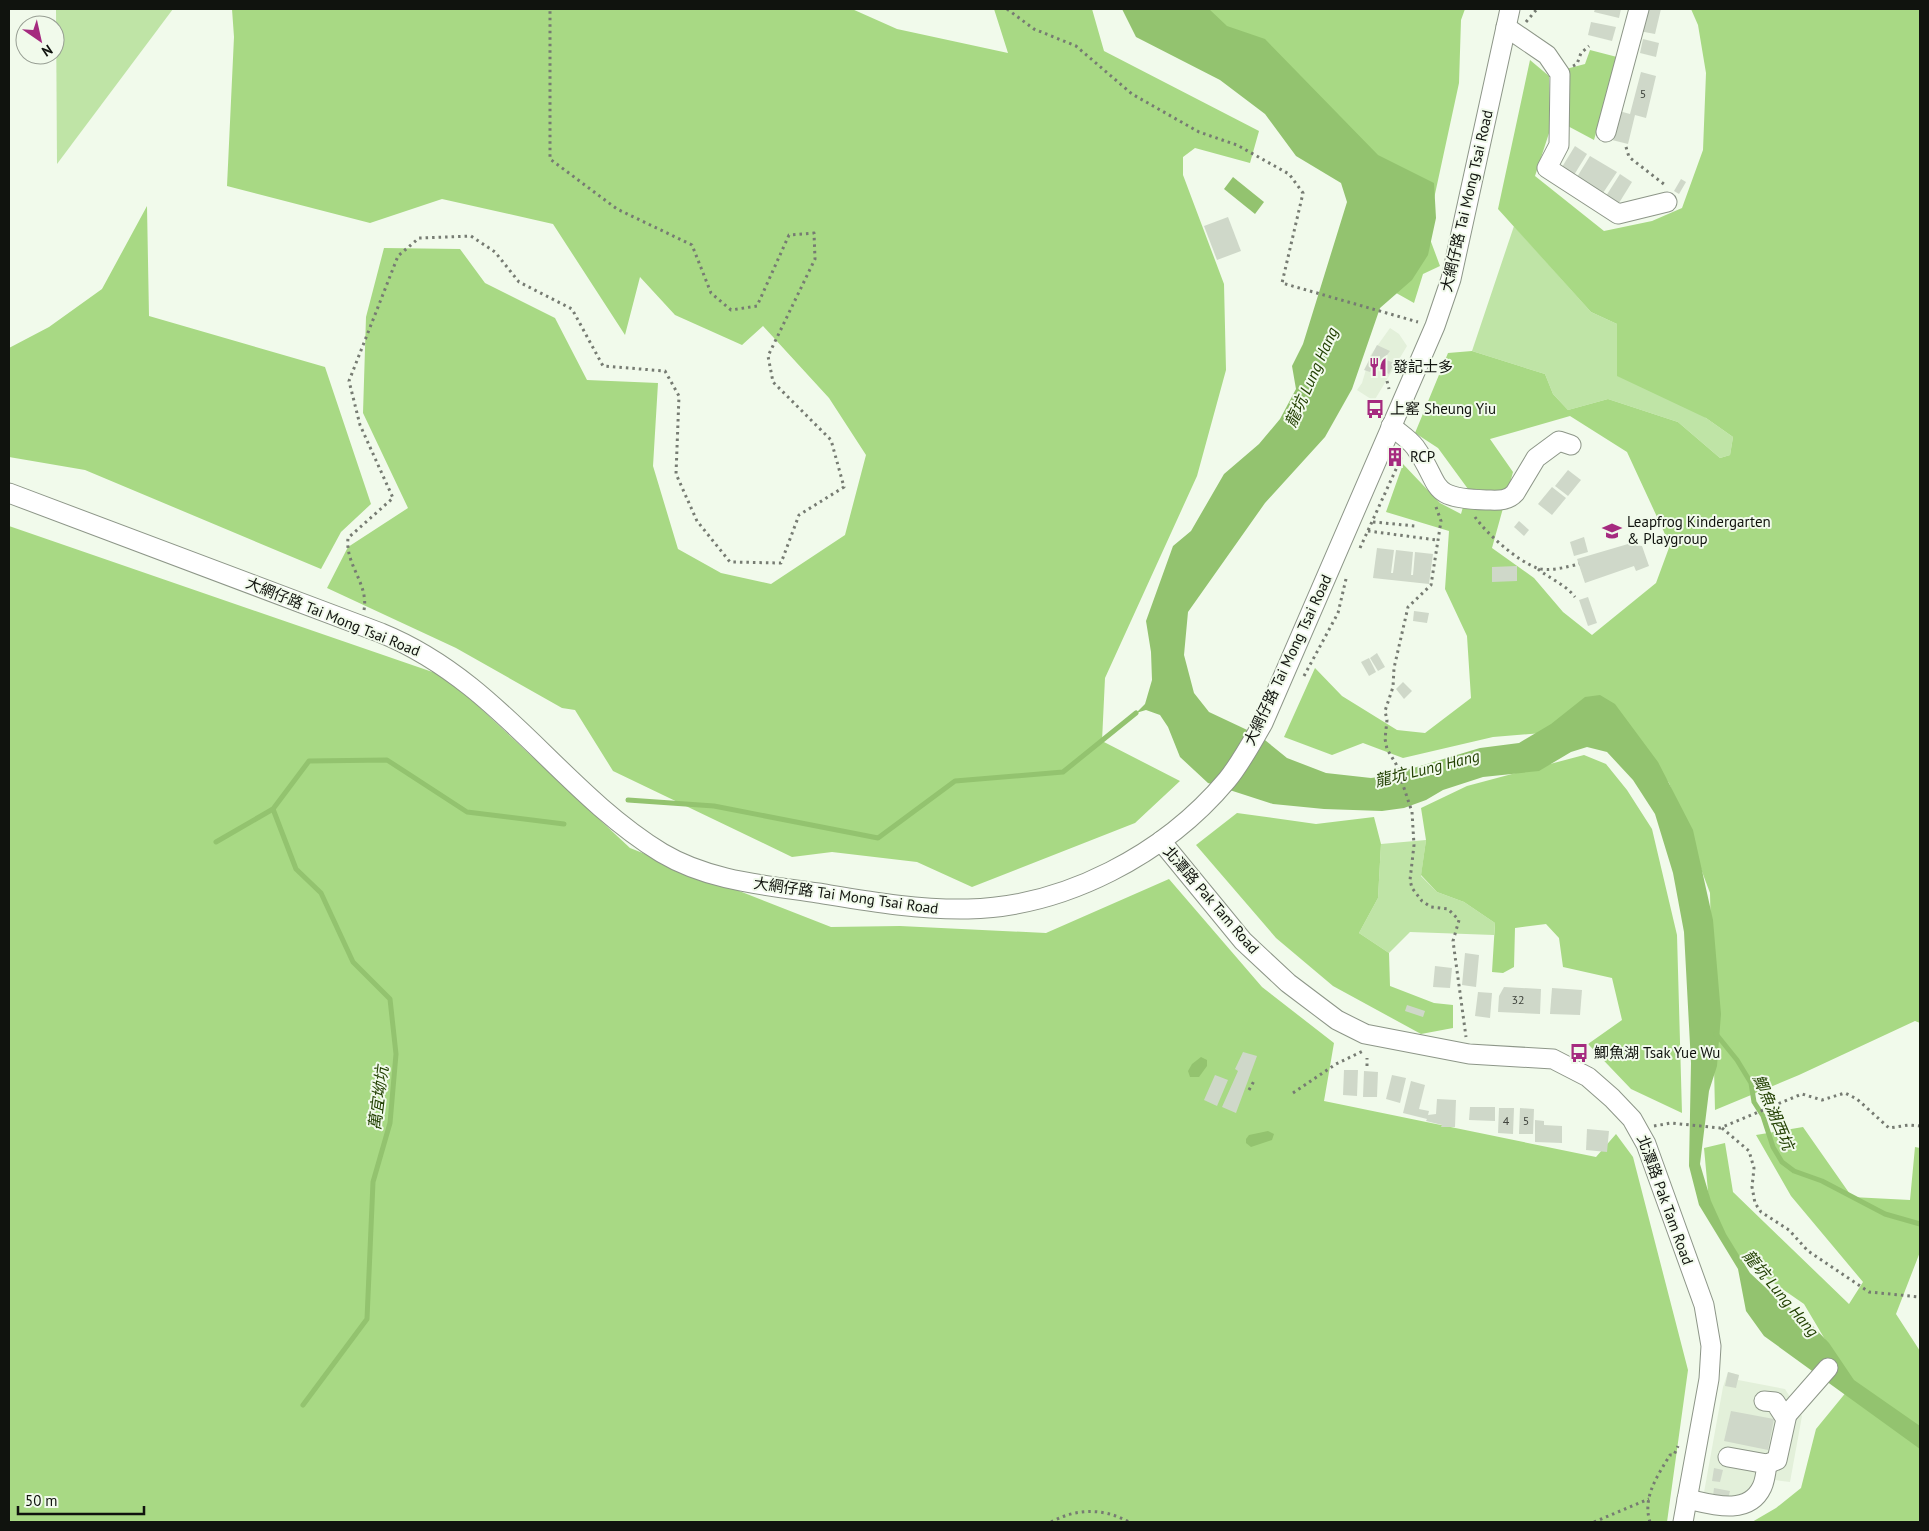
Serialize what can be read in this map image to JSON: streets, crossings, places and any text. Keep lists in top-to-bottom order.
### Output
{
  "streets": {
    "street": ["大網仔路 Tai Mong Tsai Road", "北潭路 Pak Tam Road"]
  },
  "crossings": [
    ["大網仔路 Tai Mong Tsai Road", "北潭路 Pak Tam Road"]
  ],
  "water": ["龍坑 Lung Hang", "萬宜坳坑", "鯽魚湖西坑"],
  "places": {
    "restaurant": ["發記士多"],
    "bus stop": ["上窰 Sheung Yiu", "鯽魚湖 Tsak Yue Wu"],
    "building": ["RCP"],
    "school or university": ["Leapfrog Kindergarten & Playgroup"]
  },
  "house_numbers": [
    "5",
    "32",
    "4",
    "5"
  ],
  "scale_bar": "50 m",
  "north": "bottom right"
}
